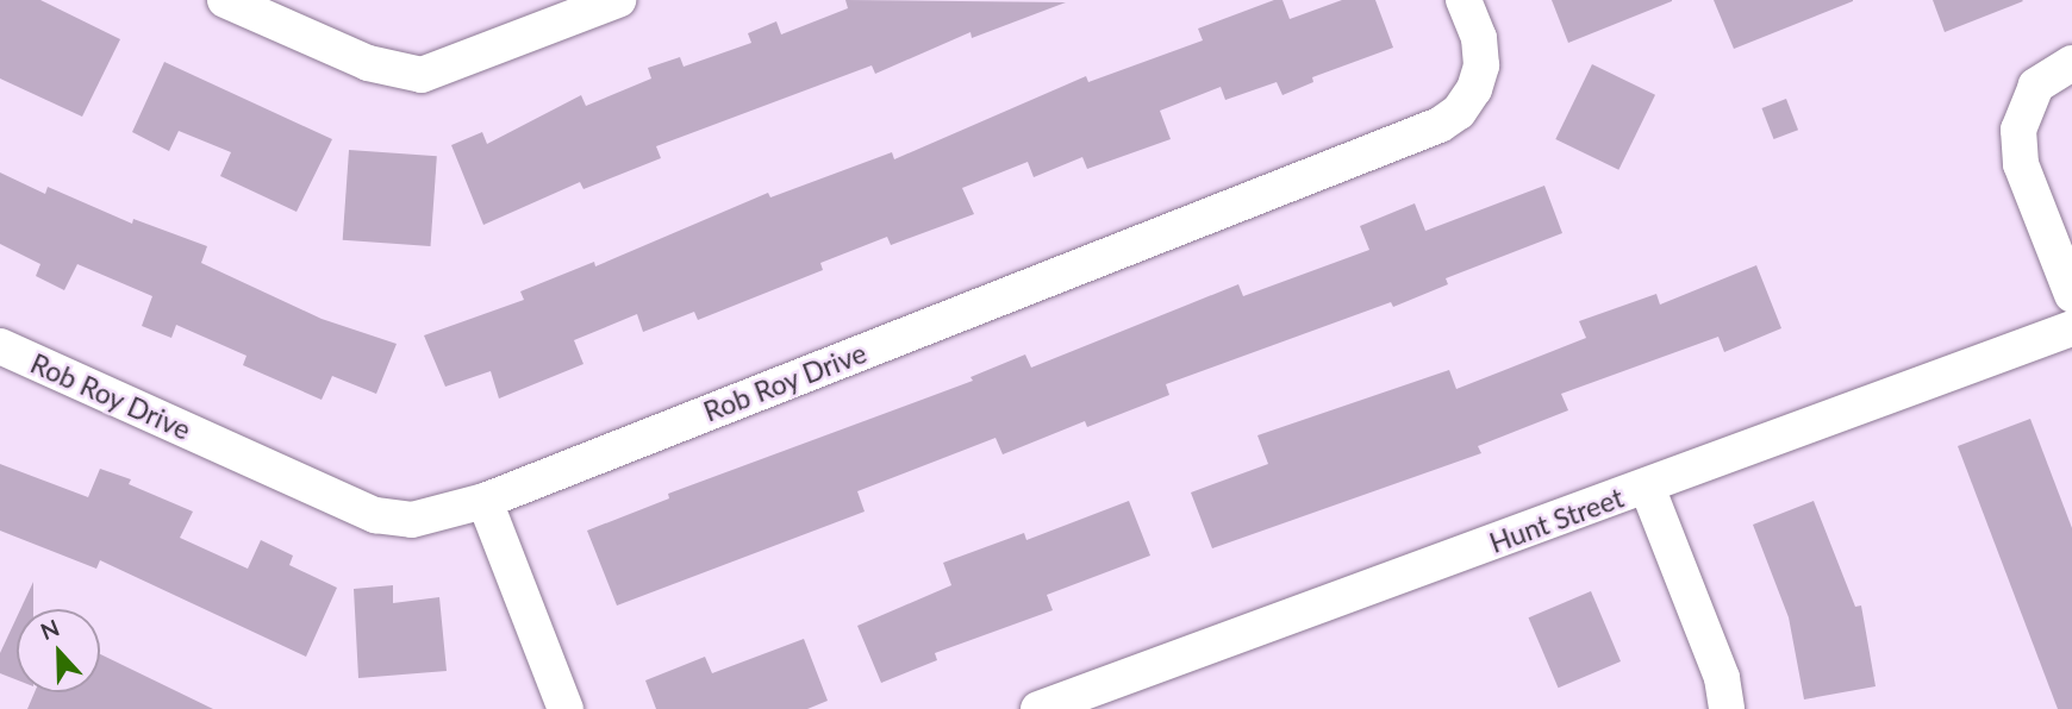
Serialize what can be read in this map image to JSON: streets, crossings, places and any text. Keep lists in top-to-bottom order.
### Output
{
  "streets": {
    "street": ["Rob Roy Drive", "Hunt Street"]
  },
  "north": "top"
}
